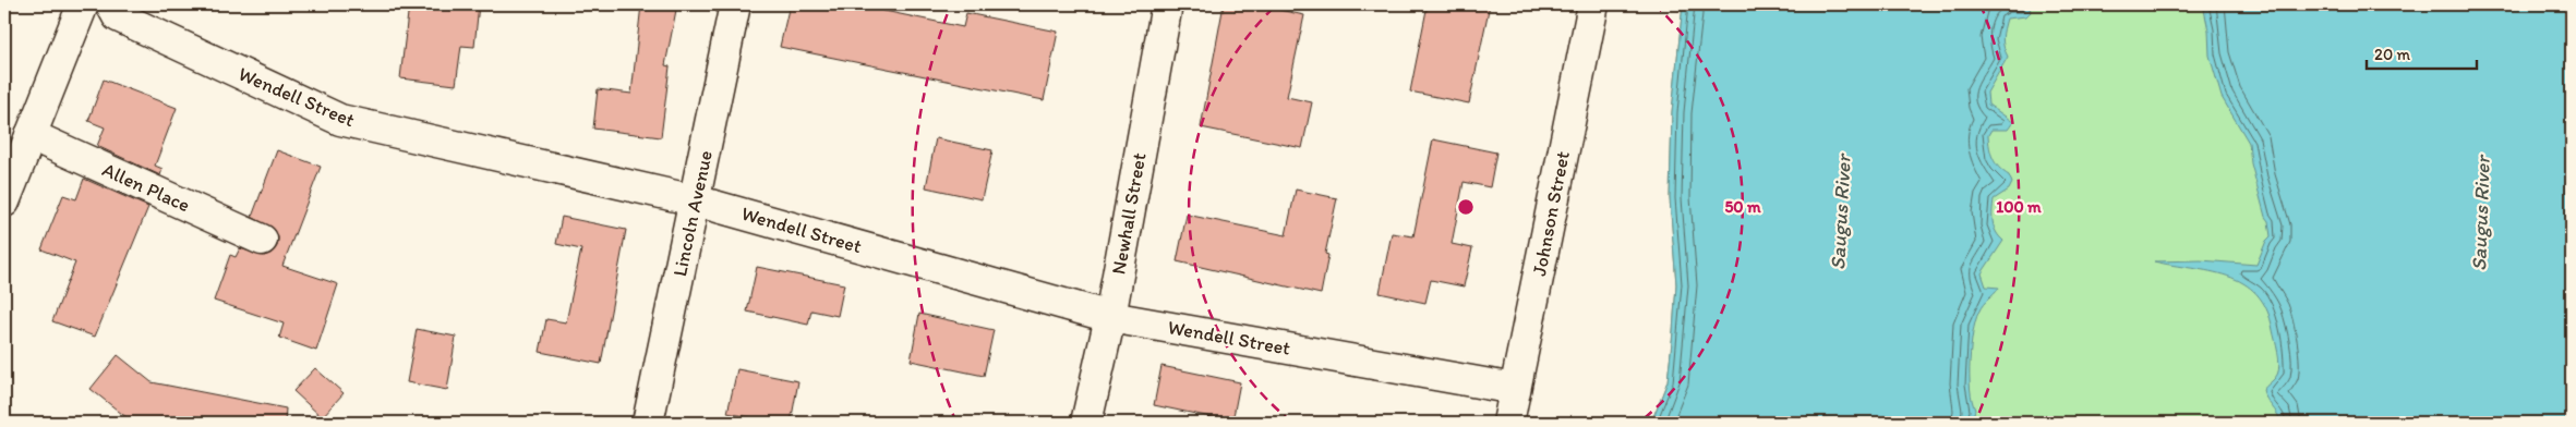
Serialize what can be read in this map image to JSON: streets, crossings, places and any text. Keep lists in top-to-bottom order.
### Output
{
  "streets": {
    "street": [
      "Wendell Street",
      "Allen Place",
      "Lincoln Avenue",
      "Newhall Street",
      "Johnson Street"
    ]
  },
  "crossings": [
    ["Wendell Street", "Lincoln Avenue"],
    ["Wendell Street", "Newhall Street"],
    ["Wendell Street", "Johnson Street"]
  ],
  "water": ["Saugus River"],
  "scale_bar": "20 m",
  "rings": ["50 m", "100 m"]
}
